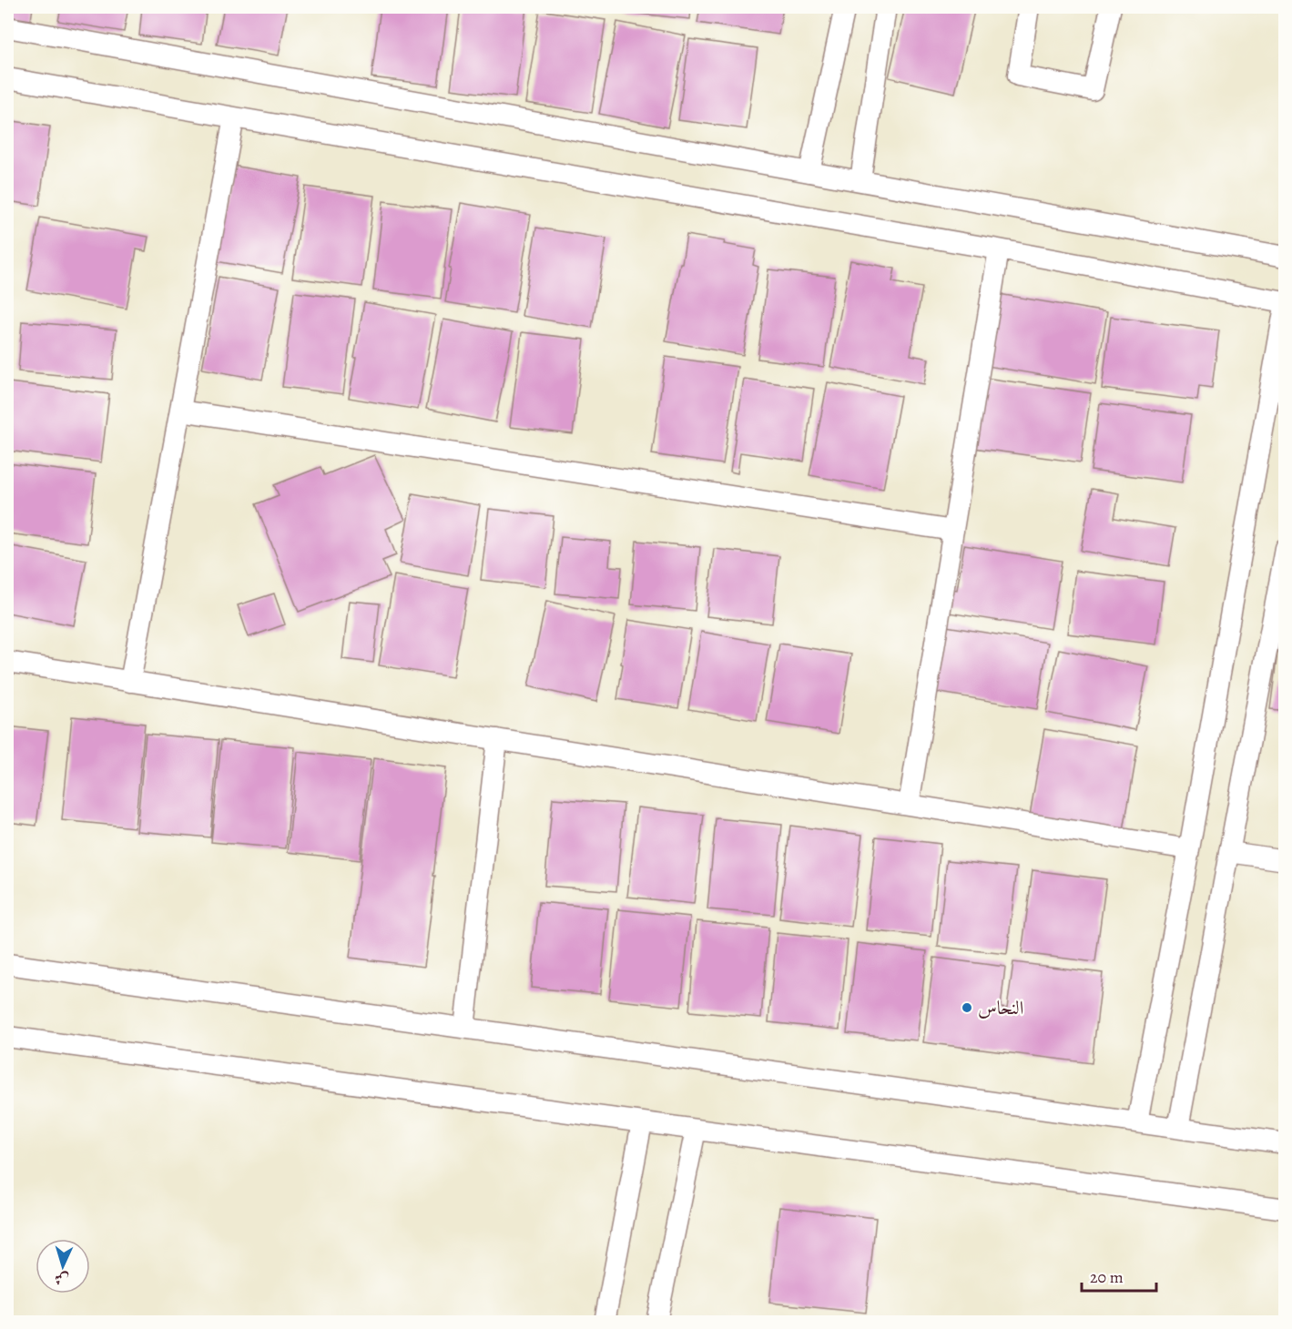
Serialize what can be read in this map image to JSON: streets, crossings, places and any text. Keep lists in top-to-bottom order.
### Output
{
  "places": ["النحاس"],
  "scale_bar": "20 m",
  "north": "bottom"
}
